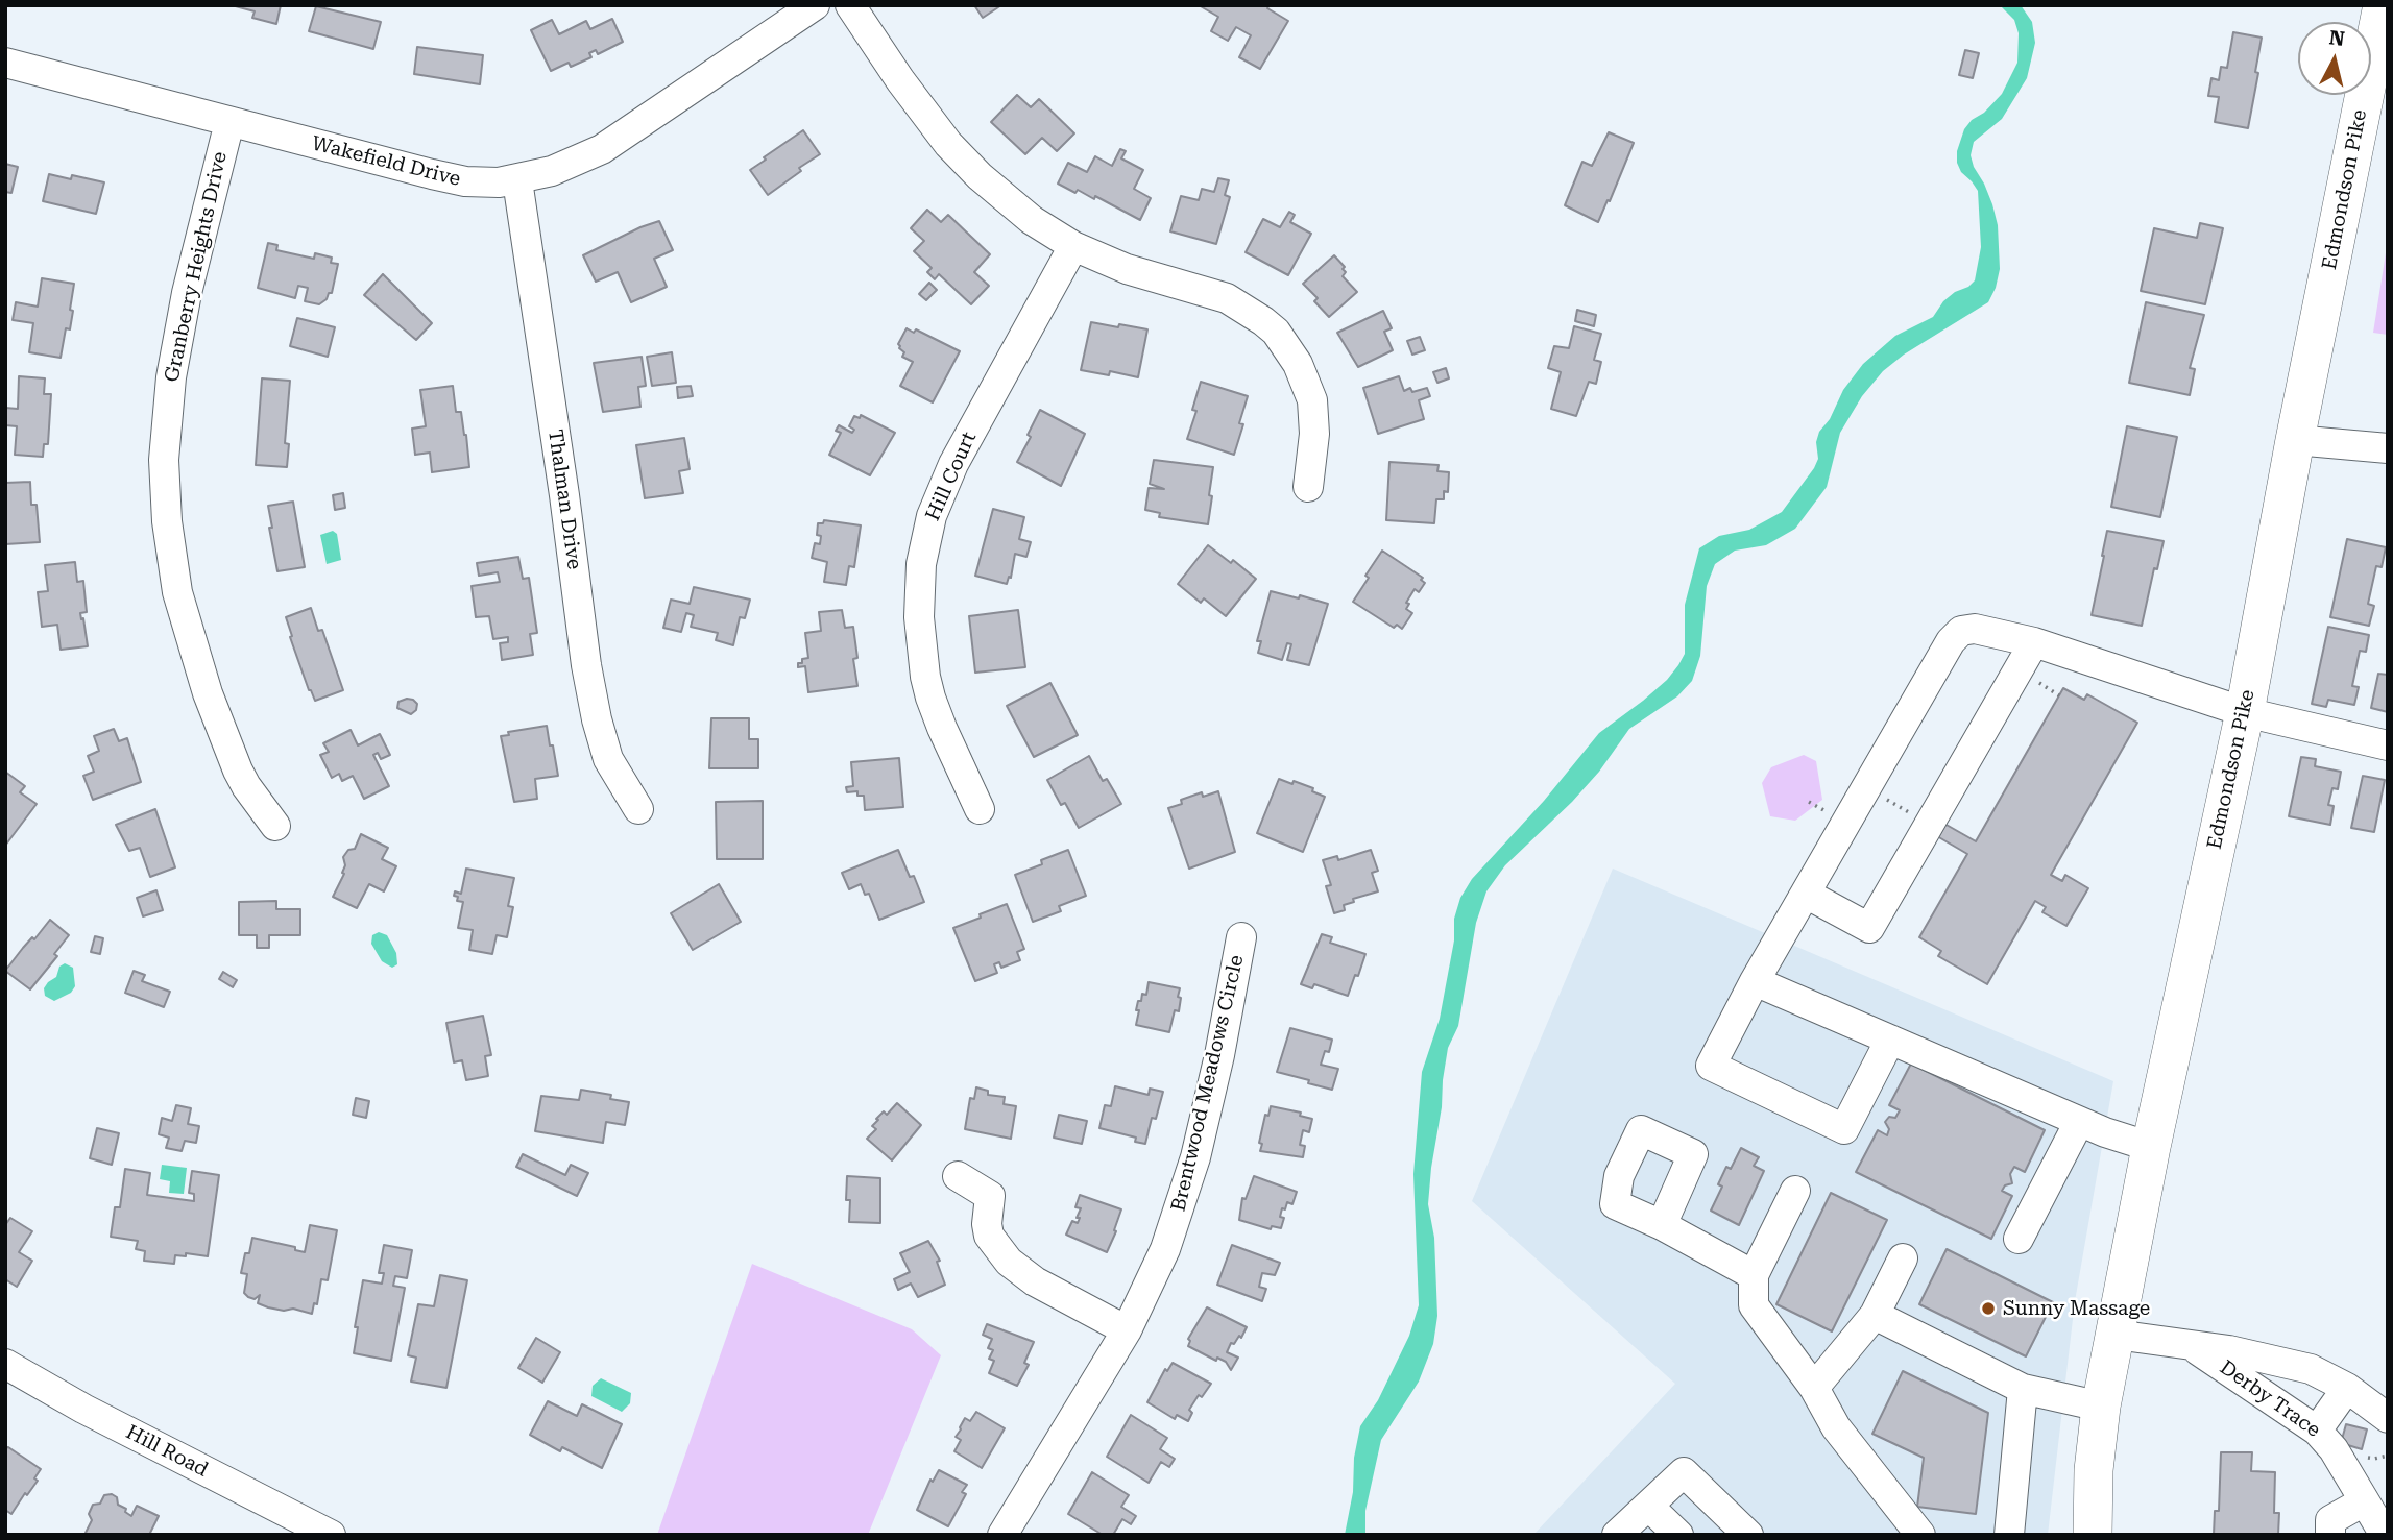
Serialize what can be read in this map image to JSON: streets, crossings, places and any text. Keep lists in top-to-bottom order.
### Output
{
  "streets": {
    "main road": ["Edmondson Pike"],
    "street": [
      "Wakefield Drive",
      "Granberry Heights Drive",
      "Hill Court",
      "Thalman Drive",
      "Brentwood Meadows Circle",
      "Derby Trace",
      "Hill Road"
    ]
  },
  "crossings": [
    ["Wakefield Drive", "Granberry Heights Drive"],
    ["Wakefield Drive", "Thalman Drive"],
    ["Edmondson Pike", "Derby Trace"]
  ],
  "places": ["Sunny Massage"],
  "north": "top"
}
